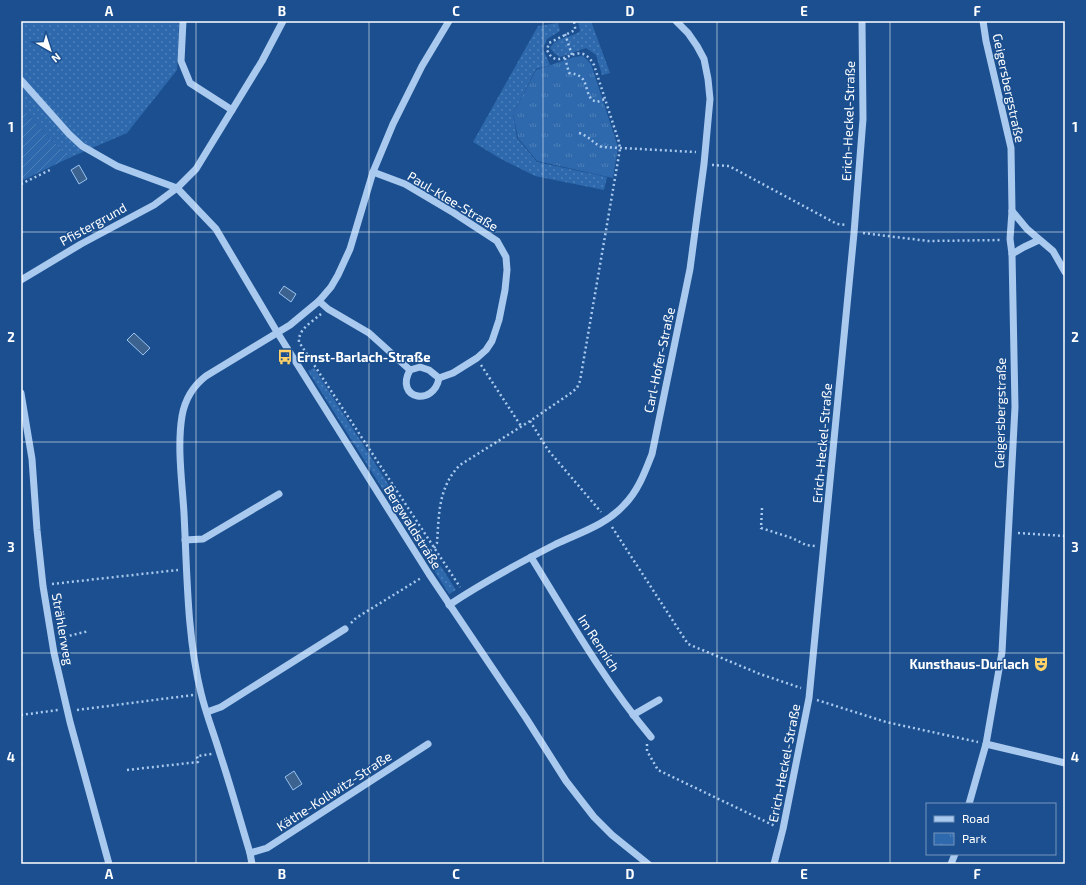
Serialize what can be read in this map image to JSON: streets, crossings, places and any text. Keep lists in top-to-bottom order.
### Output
{
  "streets": {
    "street": [
      "Geigersbergstraße",
      "Erich-Heckel-Straße",
      "Paul-Klee-Straße",
      "Pfistergrund",
      "Carl-Hofer-Straße",
      "Bergwaldstraße",
      "Strählerweg",
      "Im Rennich",
      "Käthe-Kollwitz-Straße"
    ]
  },
  "crossings": [
    ["Pfistergrund", "Bergwaldstraße"],
    ["Carl-Hofer-Straße", "Bergwaldstraße"],
    ["Carl-Hofer-Straße", "Im Rennich"]
  ],
  "places": {
    "bus stop": ["Ernst-Barlach-Straße"],
    "theatre": ["Kunsthaus-Durlach"]
  },
  "legend": ["Road", "Park"],
  "north": "bottom right",
  "grid": {
    "columns": [
      "A",
      "B",
      "C",
      "D",
      "E",
      "F"
    ],
    "rows": [
      "1",
      "2",
      "3",
      "4"
    ]
  }
}
